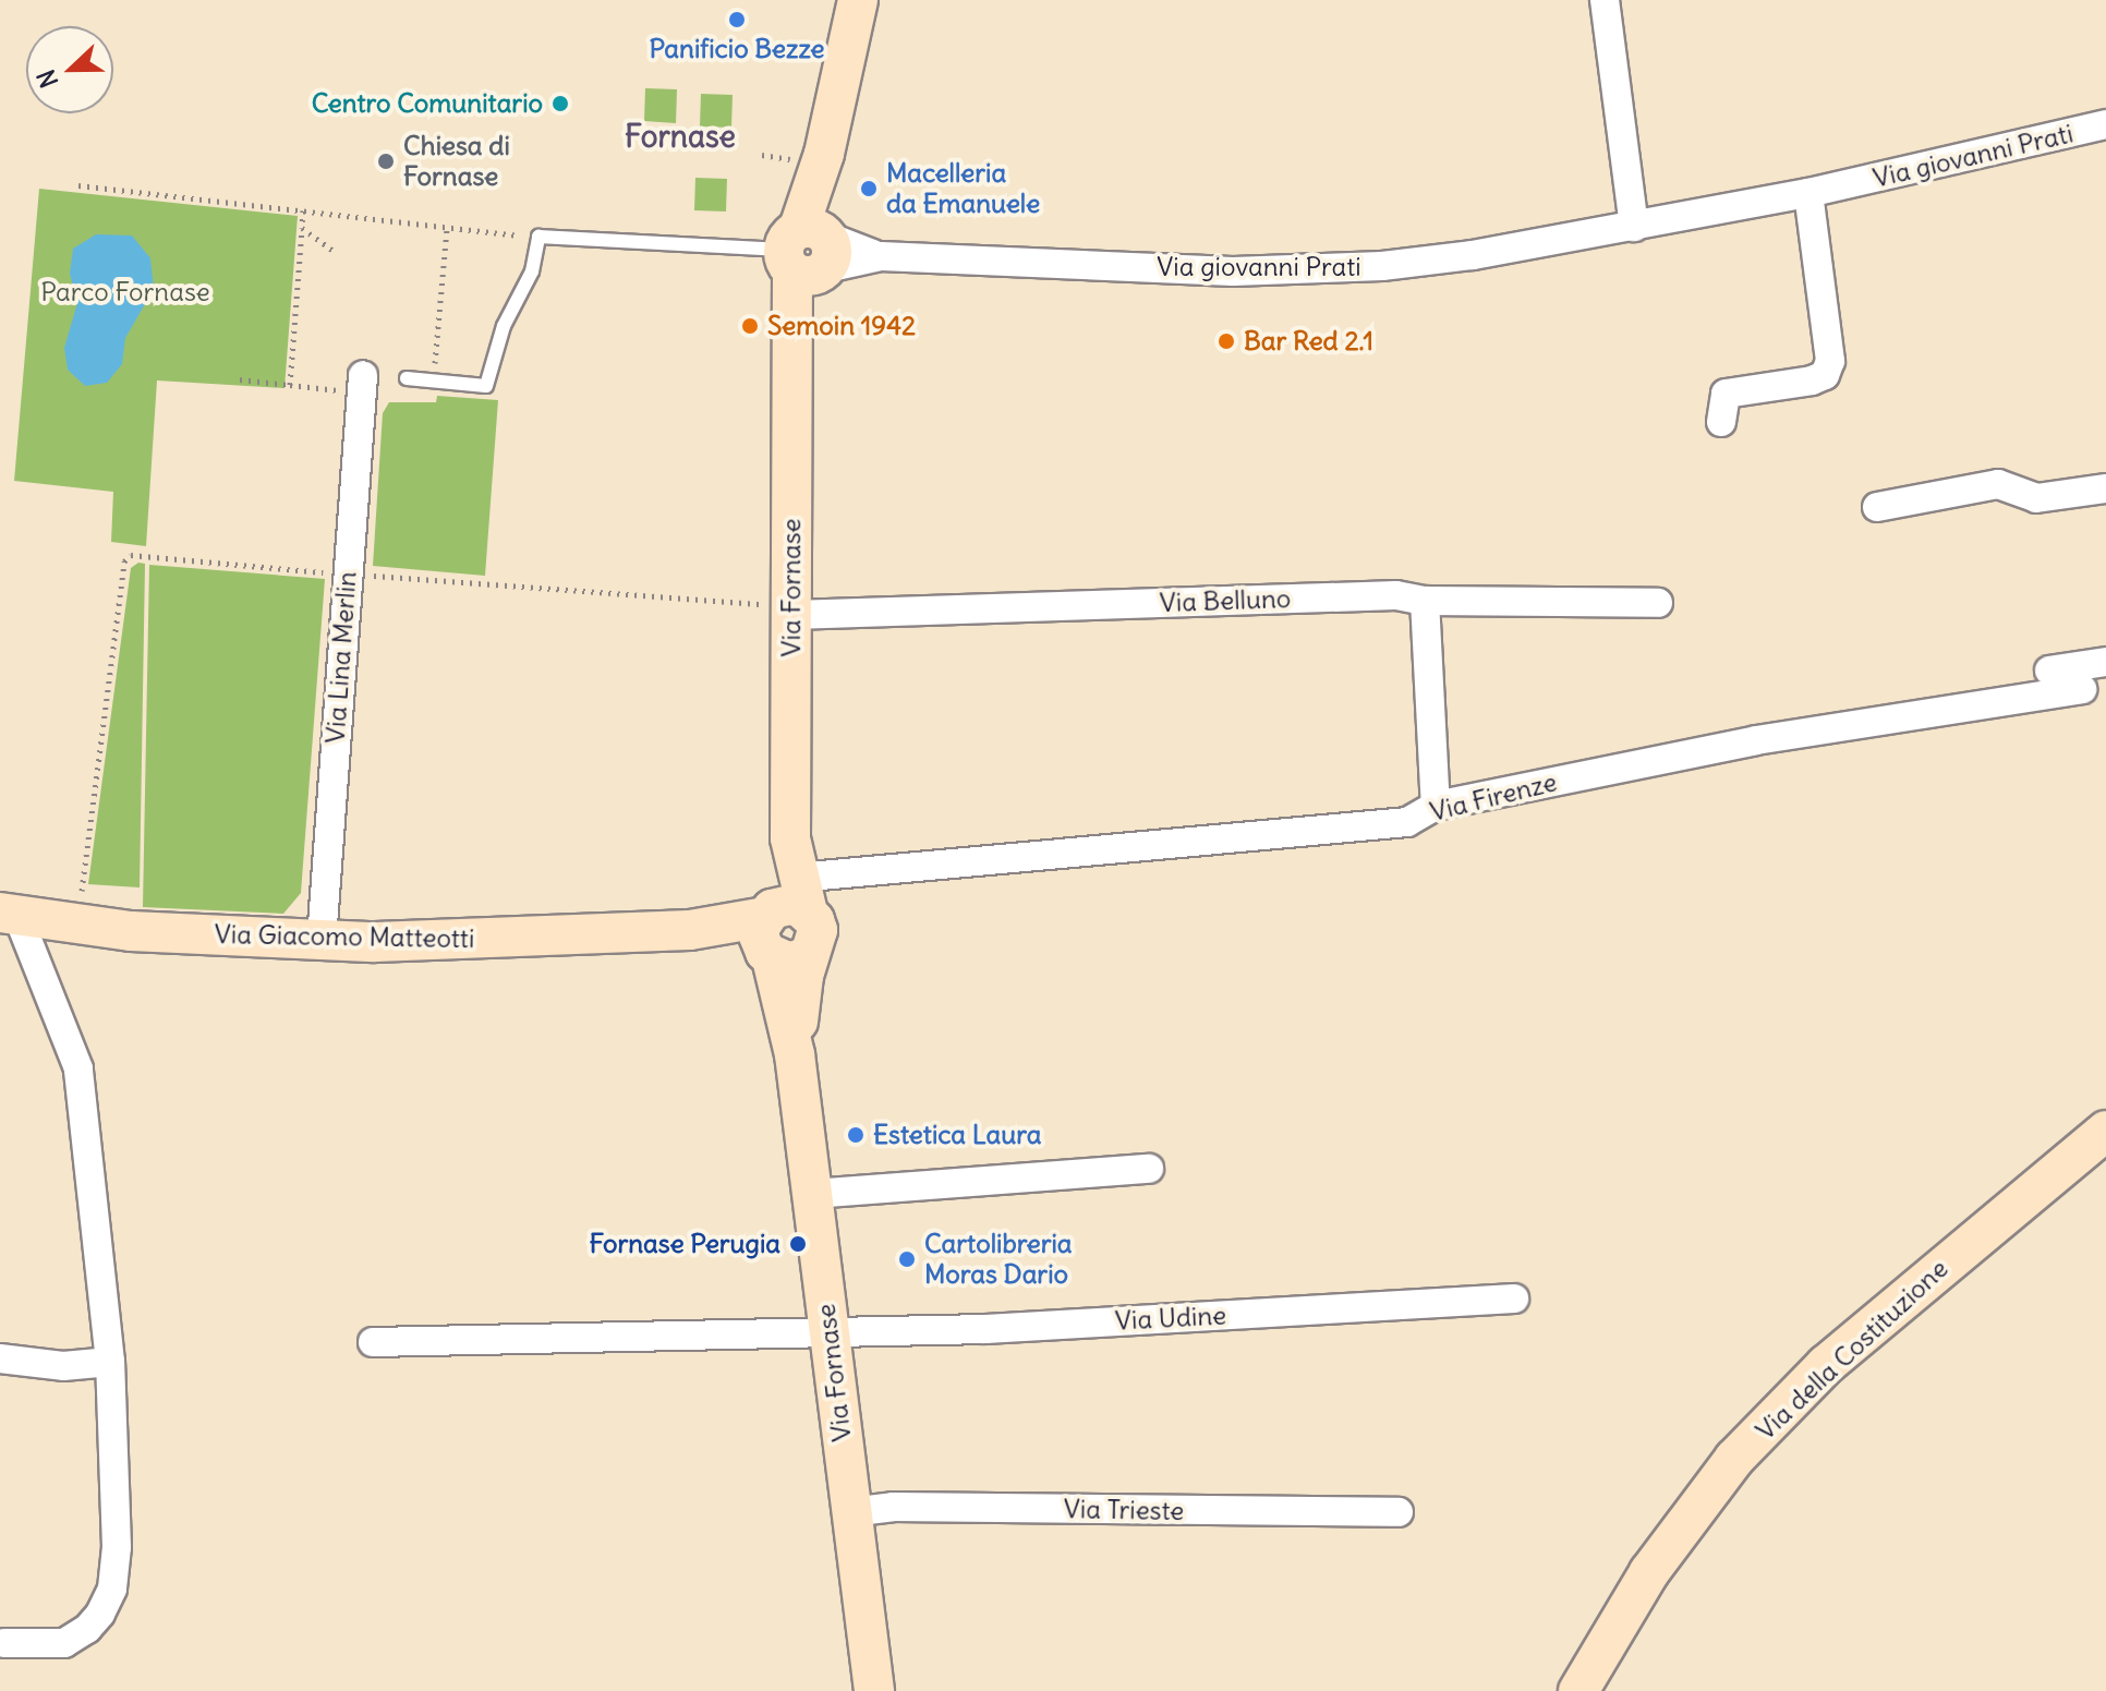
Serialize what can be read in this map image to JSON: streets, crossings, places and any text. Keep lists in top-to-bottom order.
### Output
{
  "streets": {
    "street": [
      "Via giovanni Prati",
      "Via Fornase",
      "Via Belluno",
      "Via Lina Merlin",
      "Via Firenze",
      "Via Giacomo Matteotti",
      "Via Udine",
      "Via della Costituzione",
      "Via Trieste"
    ]
  },
  "crossings": [
    ["Via giovanni Prati", "Via Fornase"],
    ["Via Fornase", "Via Belluno"],
    ["Via Fornase", "Via Firenze"],
    ["Via Fornase", "Via Giacomo Matteotti"],
    ["Via Fornase", "Via Udine"],
    ["Via Fornase", "Via Trieste"],
    ["Via Lina Merlin", "Via Giacomo Matteotti"],
    ["Via Firenze", "Via Giacomo Matteotti"]
  ],
  "districts": ["Fornase"],
  "parks": ["Parco Fornase"],
  "places": [
    "Panificio Bezze",
    "Centro Comunitario",
    "Chiesa di Fornase",
    "Macelleria da Emanuele",
    "Semoin 1942",
    "Bar Red 2.1",
    "Estetica Laura",
    "Fornase Perugia",
    "Cartolibreria Moras Dario"
  ],
  "north": "left"
}
